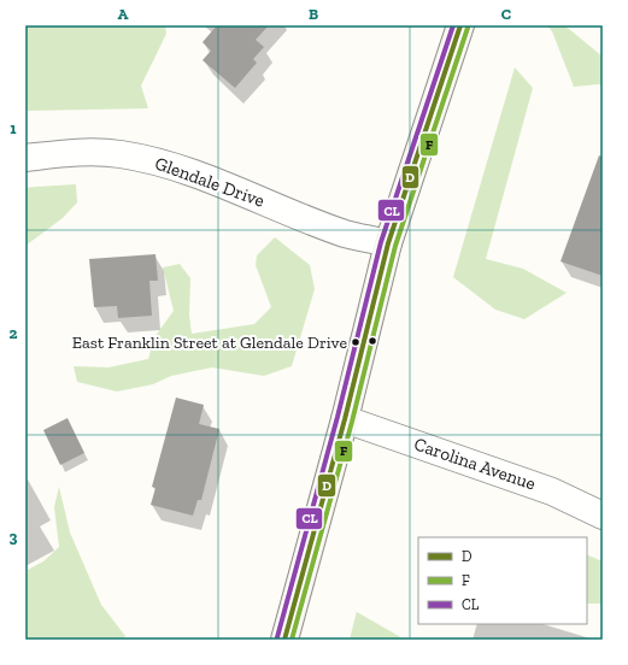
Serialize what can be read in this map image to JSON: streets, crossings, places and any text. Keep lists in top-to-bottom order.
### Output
{
  "streets": {
    "street": ["Glendale Drive", "Carolina Avenue"]
  },
  "places": ["East Franklin Street at Glendale Drive"],
  "lines": ["transit line D", "transit line CL", "transit line F"],
  "legend": ["D", "F", "CL"],
  "grid": {
    "columns": ["A", "B", "C"],
    "rows": ["1", "2", "3"]
  }
}
